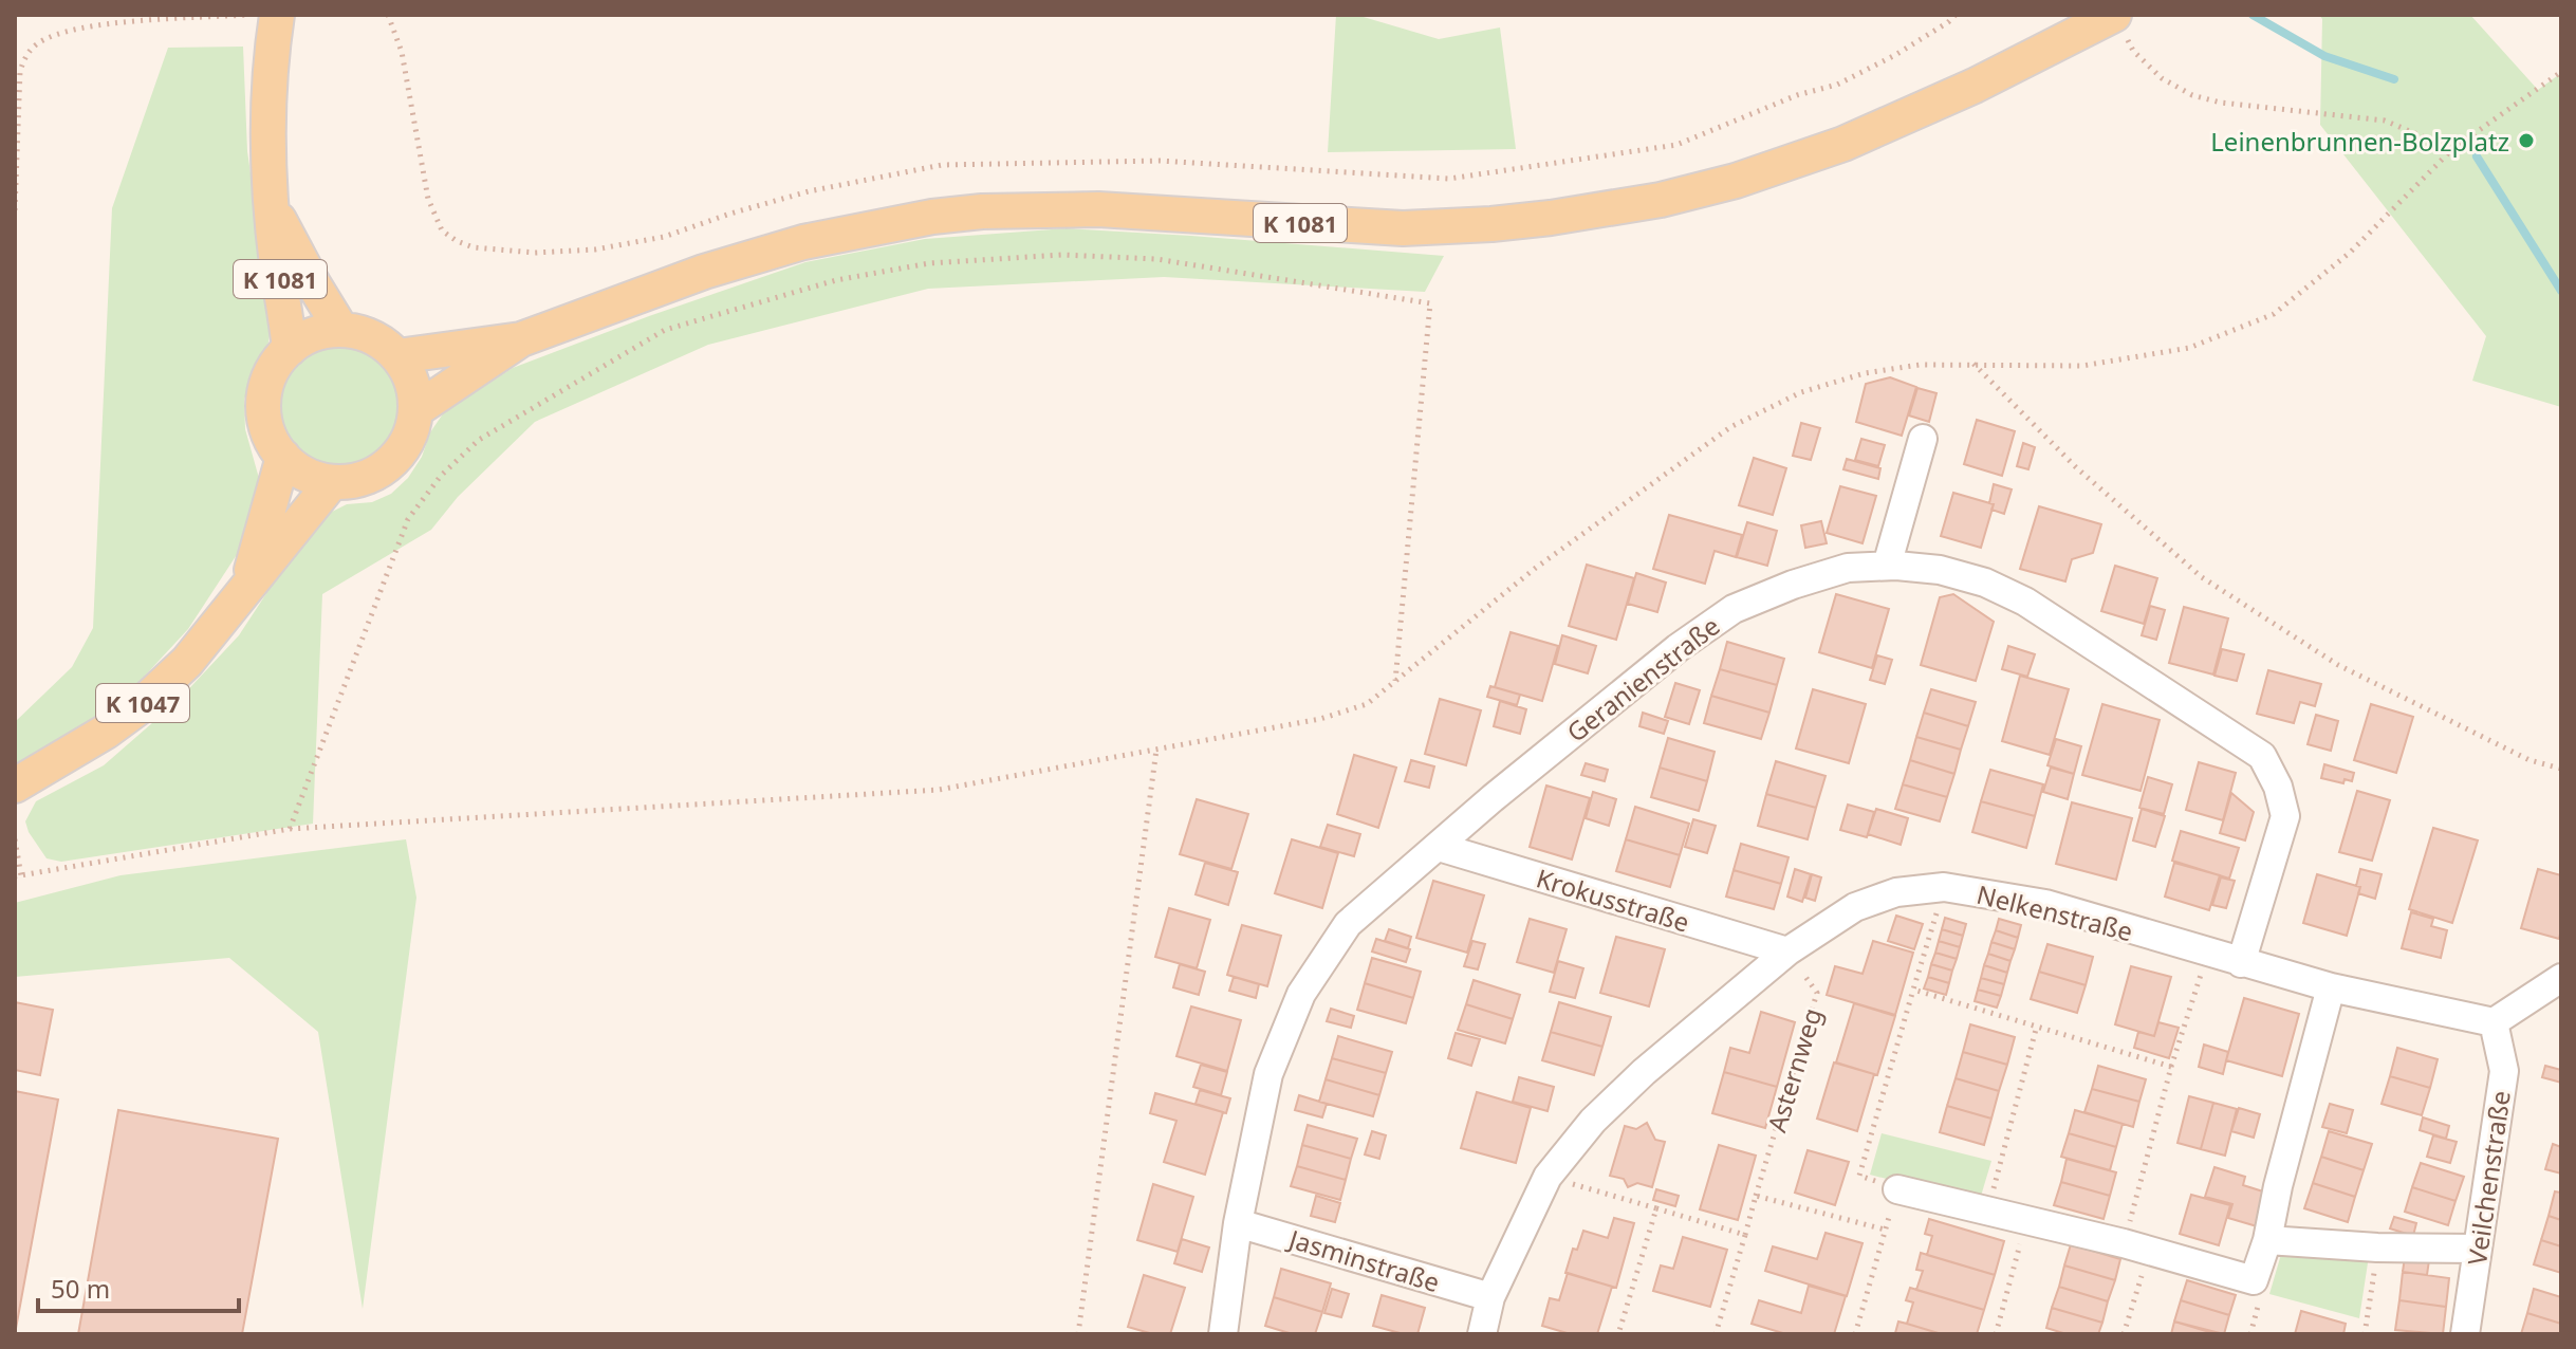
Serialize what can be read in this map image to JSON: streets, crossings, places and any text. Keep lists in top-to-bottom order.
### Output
{
  "streets": {
    "main road": ["K 1081", "K 1047"],
    "street": [
      "Geranienstraße",
      "Krokusstraße",
      "Nelkenstraße",
      "Veilchenstraße",
      "Jasminstraße"
    ],
    "path": ["Asternweg"]
  },
  "crossings": [
    ["K 1081", "K 1047"],
    ["Geranienstraße", "Krokusstraße"],
    ["Geranienstraße", "Nelkenstraße"],
    ["Geranienstraße", "Jasminstraße"],
    ["Krokusstraße", "Nelkenstraße"],
    ["Krokusstraße", "Asternweg"],
    ["Nelkenstraße", "Asternweg"],
    ["Nelkenstraße", "Veilchenstraße"],
    ["Nelkenstraße", "Jasminstraße"]
  ],
  "places": ["Leinenbrunnen-Bolzplatz"],
  "scale_bar": "50 m"
}
